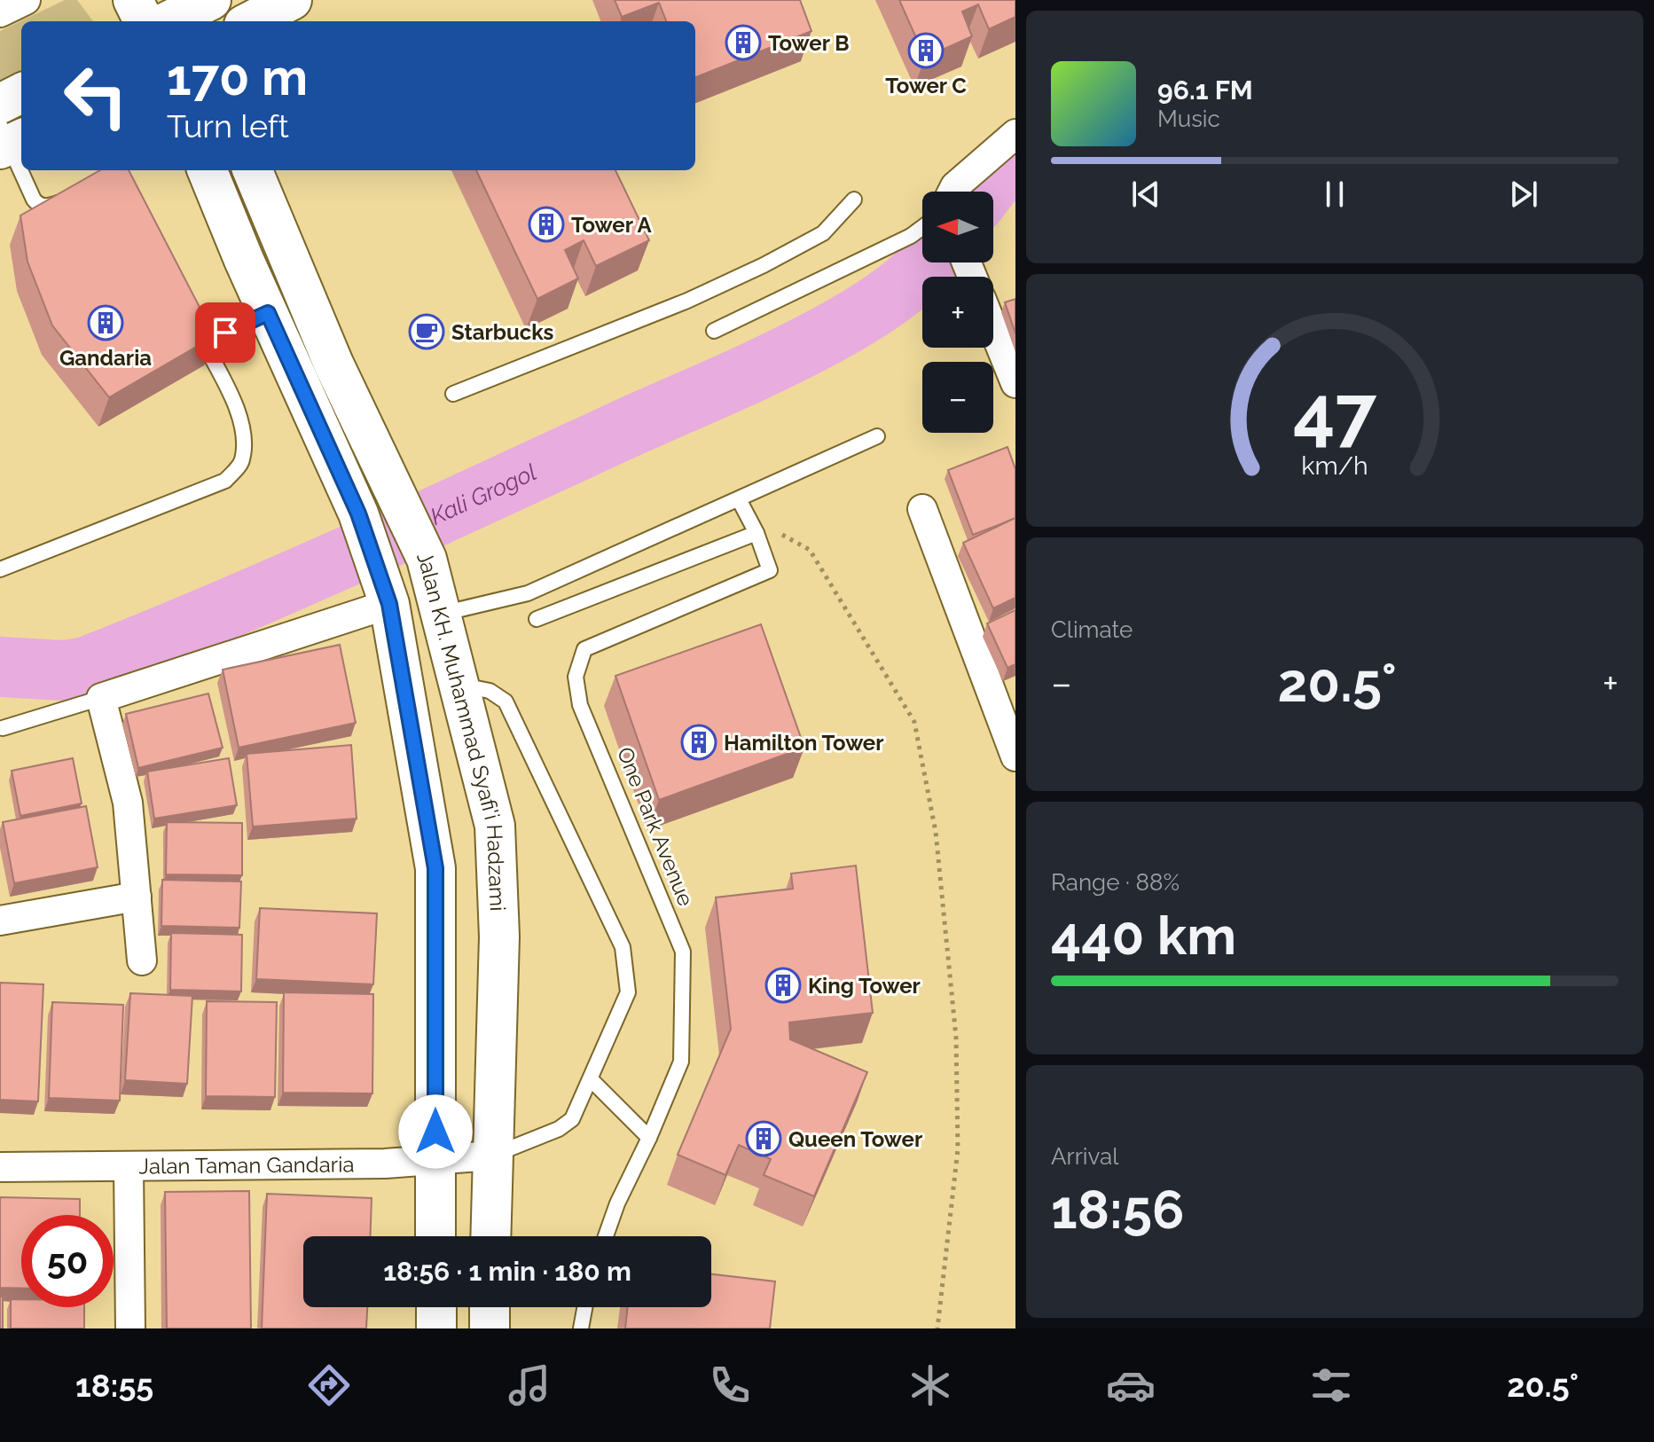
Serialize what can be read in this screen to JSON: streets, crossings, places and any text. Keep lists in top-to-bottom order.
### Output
{
  "streets": {
    "main road": ["Jalan KH. Muhammad Syafi'i Hadzami"],
    "street": ["Jalan Taman Gandaria"],
    "lane": ["One Park Avenue"]
  },
  "crossings": [
    ["Jalan KH. Muhammad Syafi'i Hadzami", "Jalan Taman Gandaria"]
  ],
  "water": ["Kali Grogol"],
  "places": {
    "building": [
      "Tower B",
      "Tower C",
      "Tower A",
      "Gandaria",
      "Hamilton Tower",
      "King Tower",
      "Queen Tower"
    ],
    "cafe": ["Starbucks"]
  },
  "north": "left",
  "page": {
    "turn": ["170 m", "Turn left"],
    "song": ["96.1 FM", "Music"],
    "map_buttons": ["+", "−"],
    "tile": [
      "Climate",
      ["Range · 88%", "440 km"],
      ["Arrival", "18:56"]
    ],
    "heat": ["−", "20.5°", "+"],
    "limit": "50",
    "trip": "18:56 · 1 min · 180 m",
    "tabs": ["18:55", "20.5°"],
    "gauge": ["47", "km/h"]
  }
}
